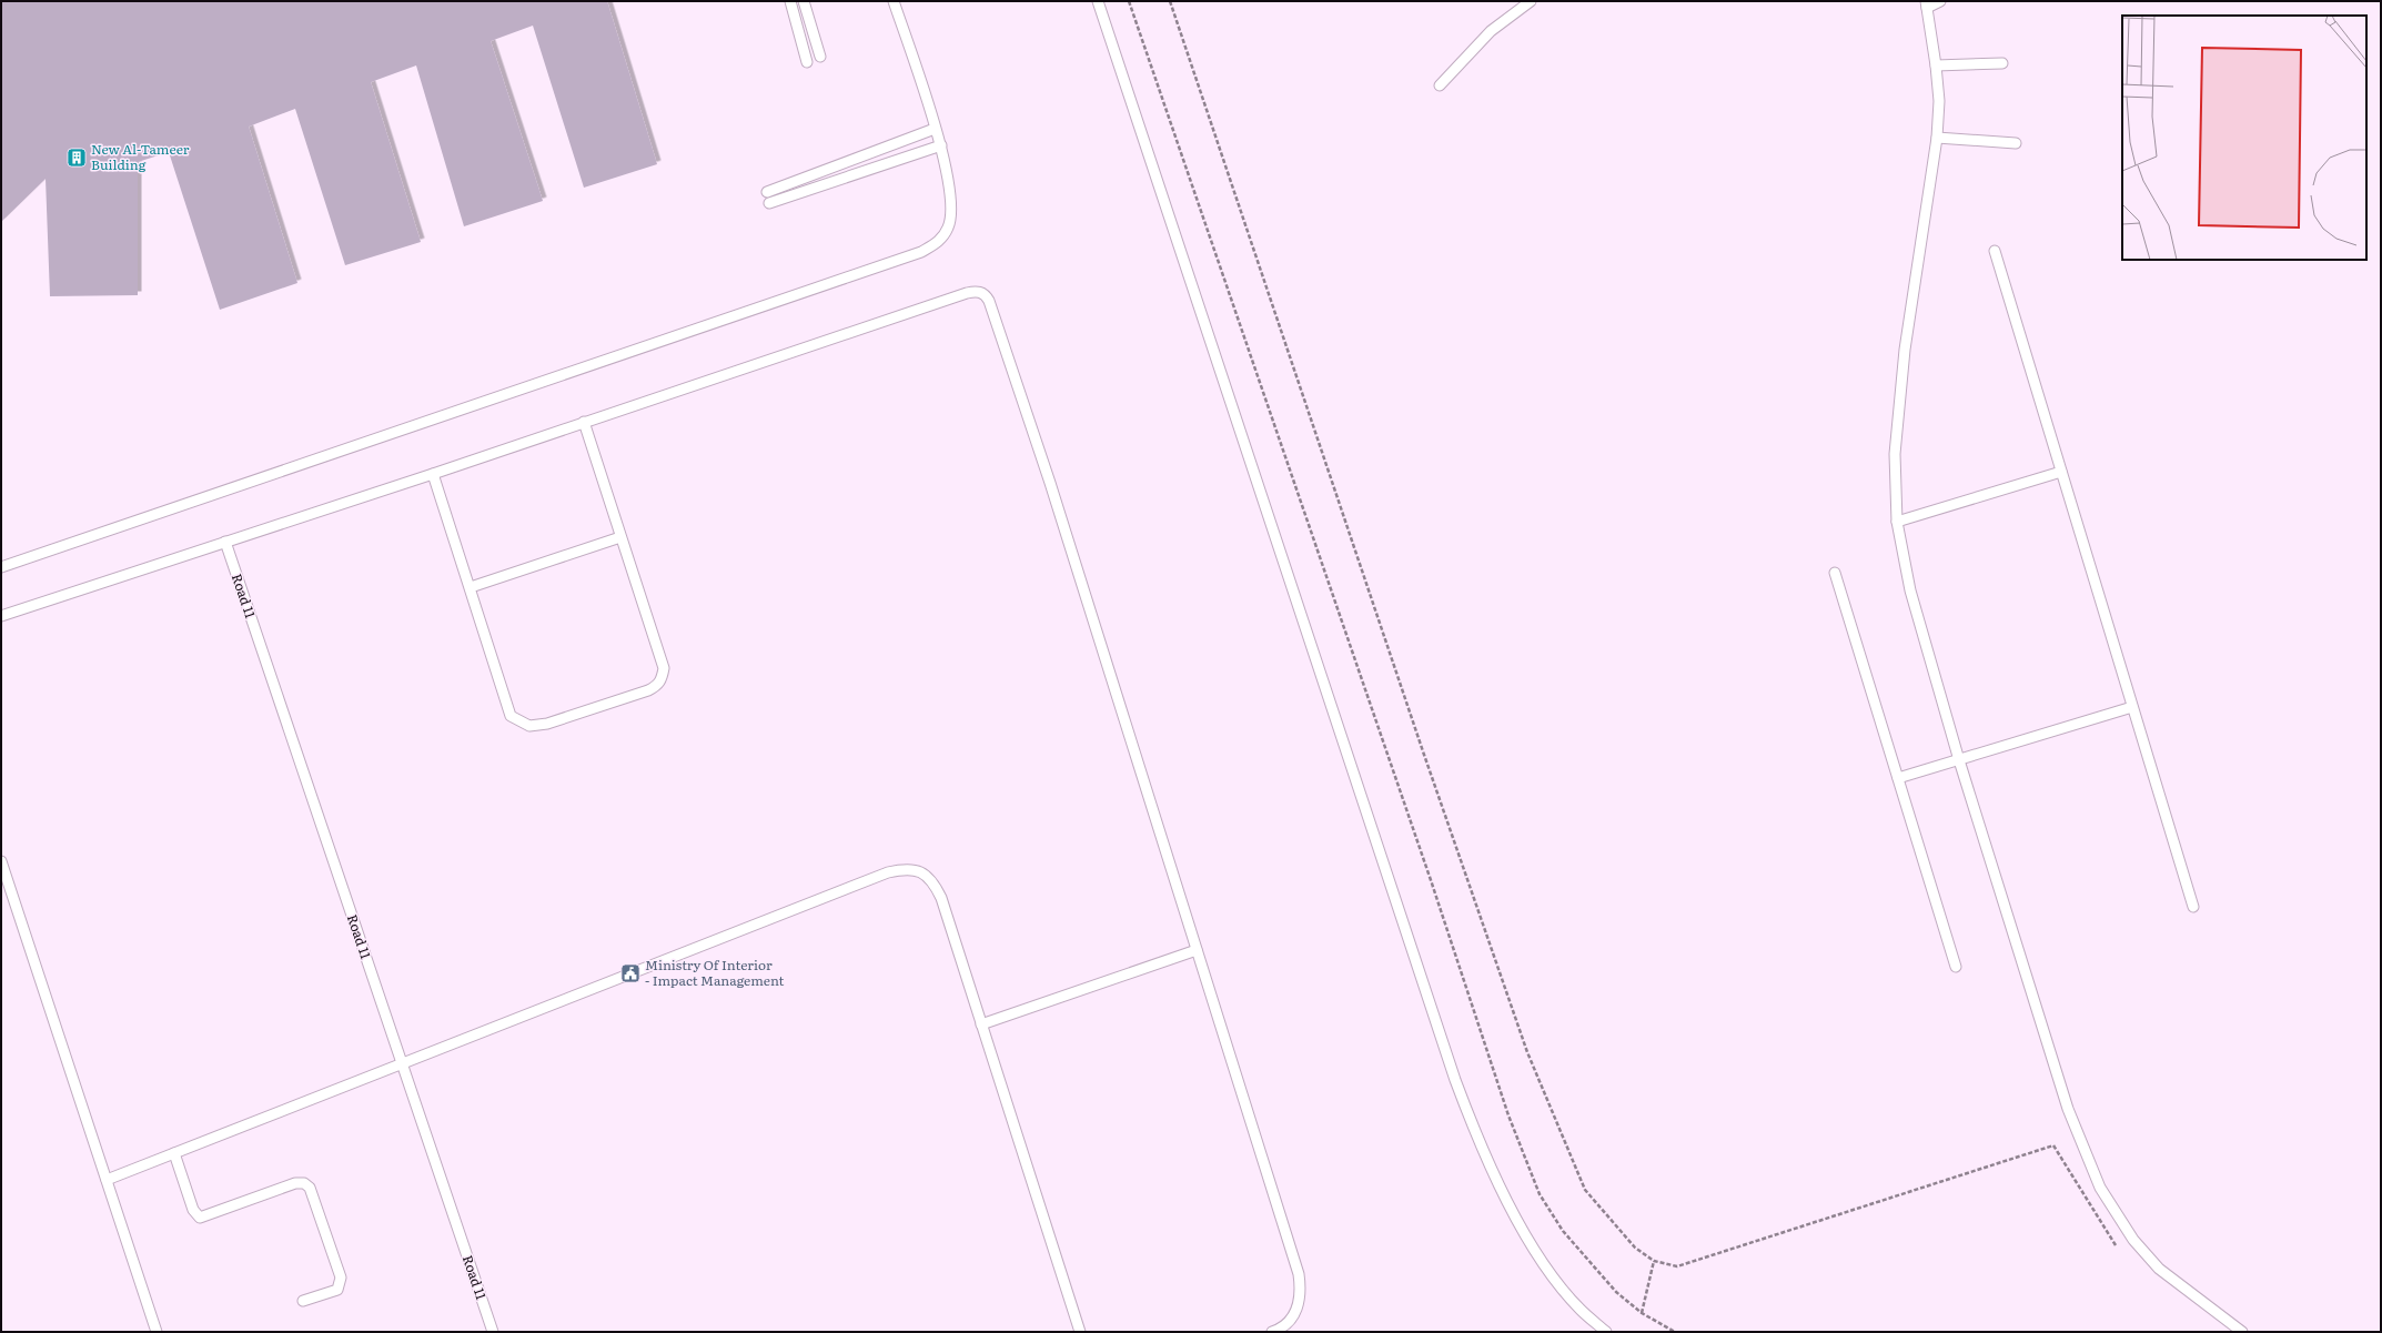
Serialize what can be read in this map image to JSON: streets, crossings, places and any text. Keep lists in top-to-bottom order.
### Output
{
  "streets": {
    "lane": ["Road 11"]
  },
  "places": {
    "building": ["New Al-Tameer Building"],
    "public building": ["Ministry Of Interior - Impact Management"]
  }
}
